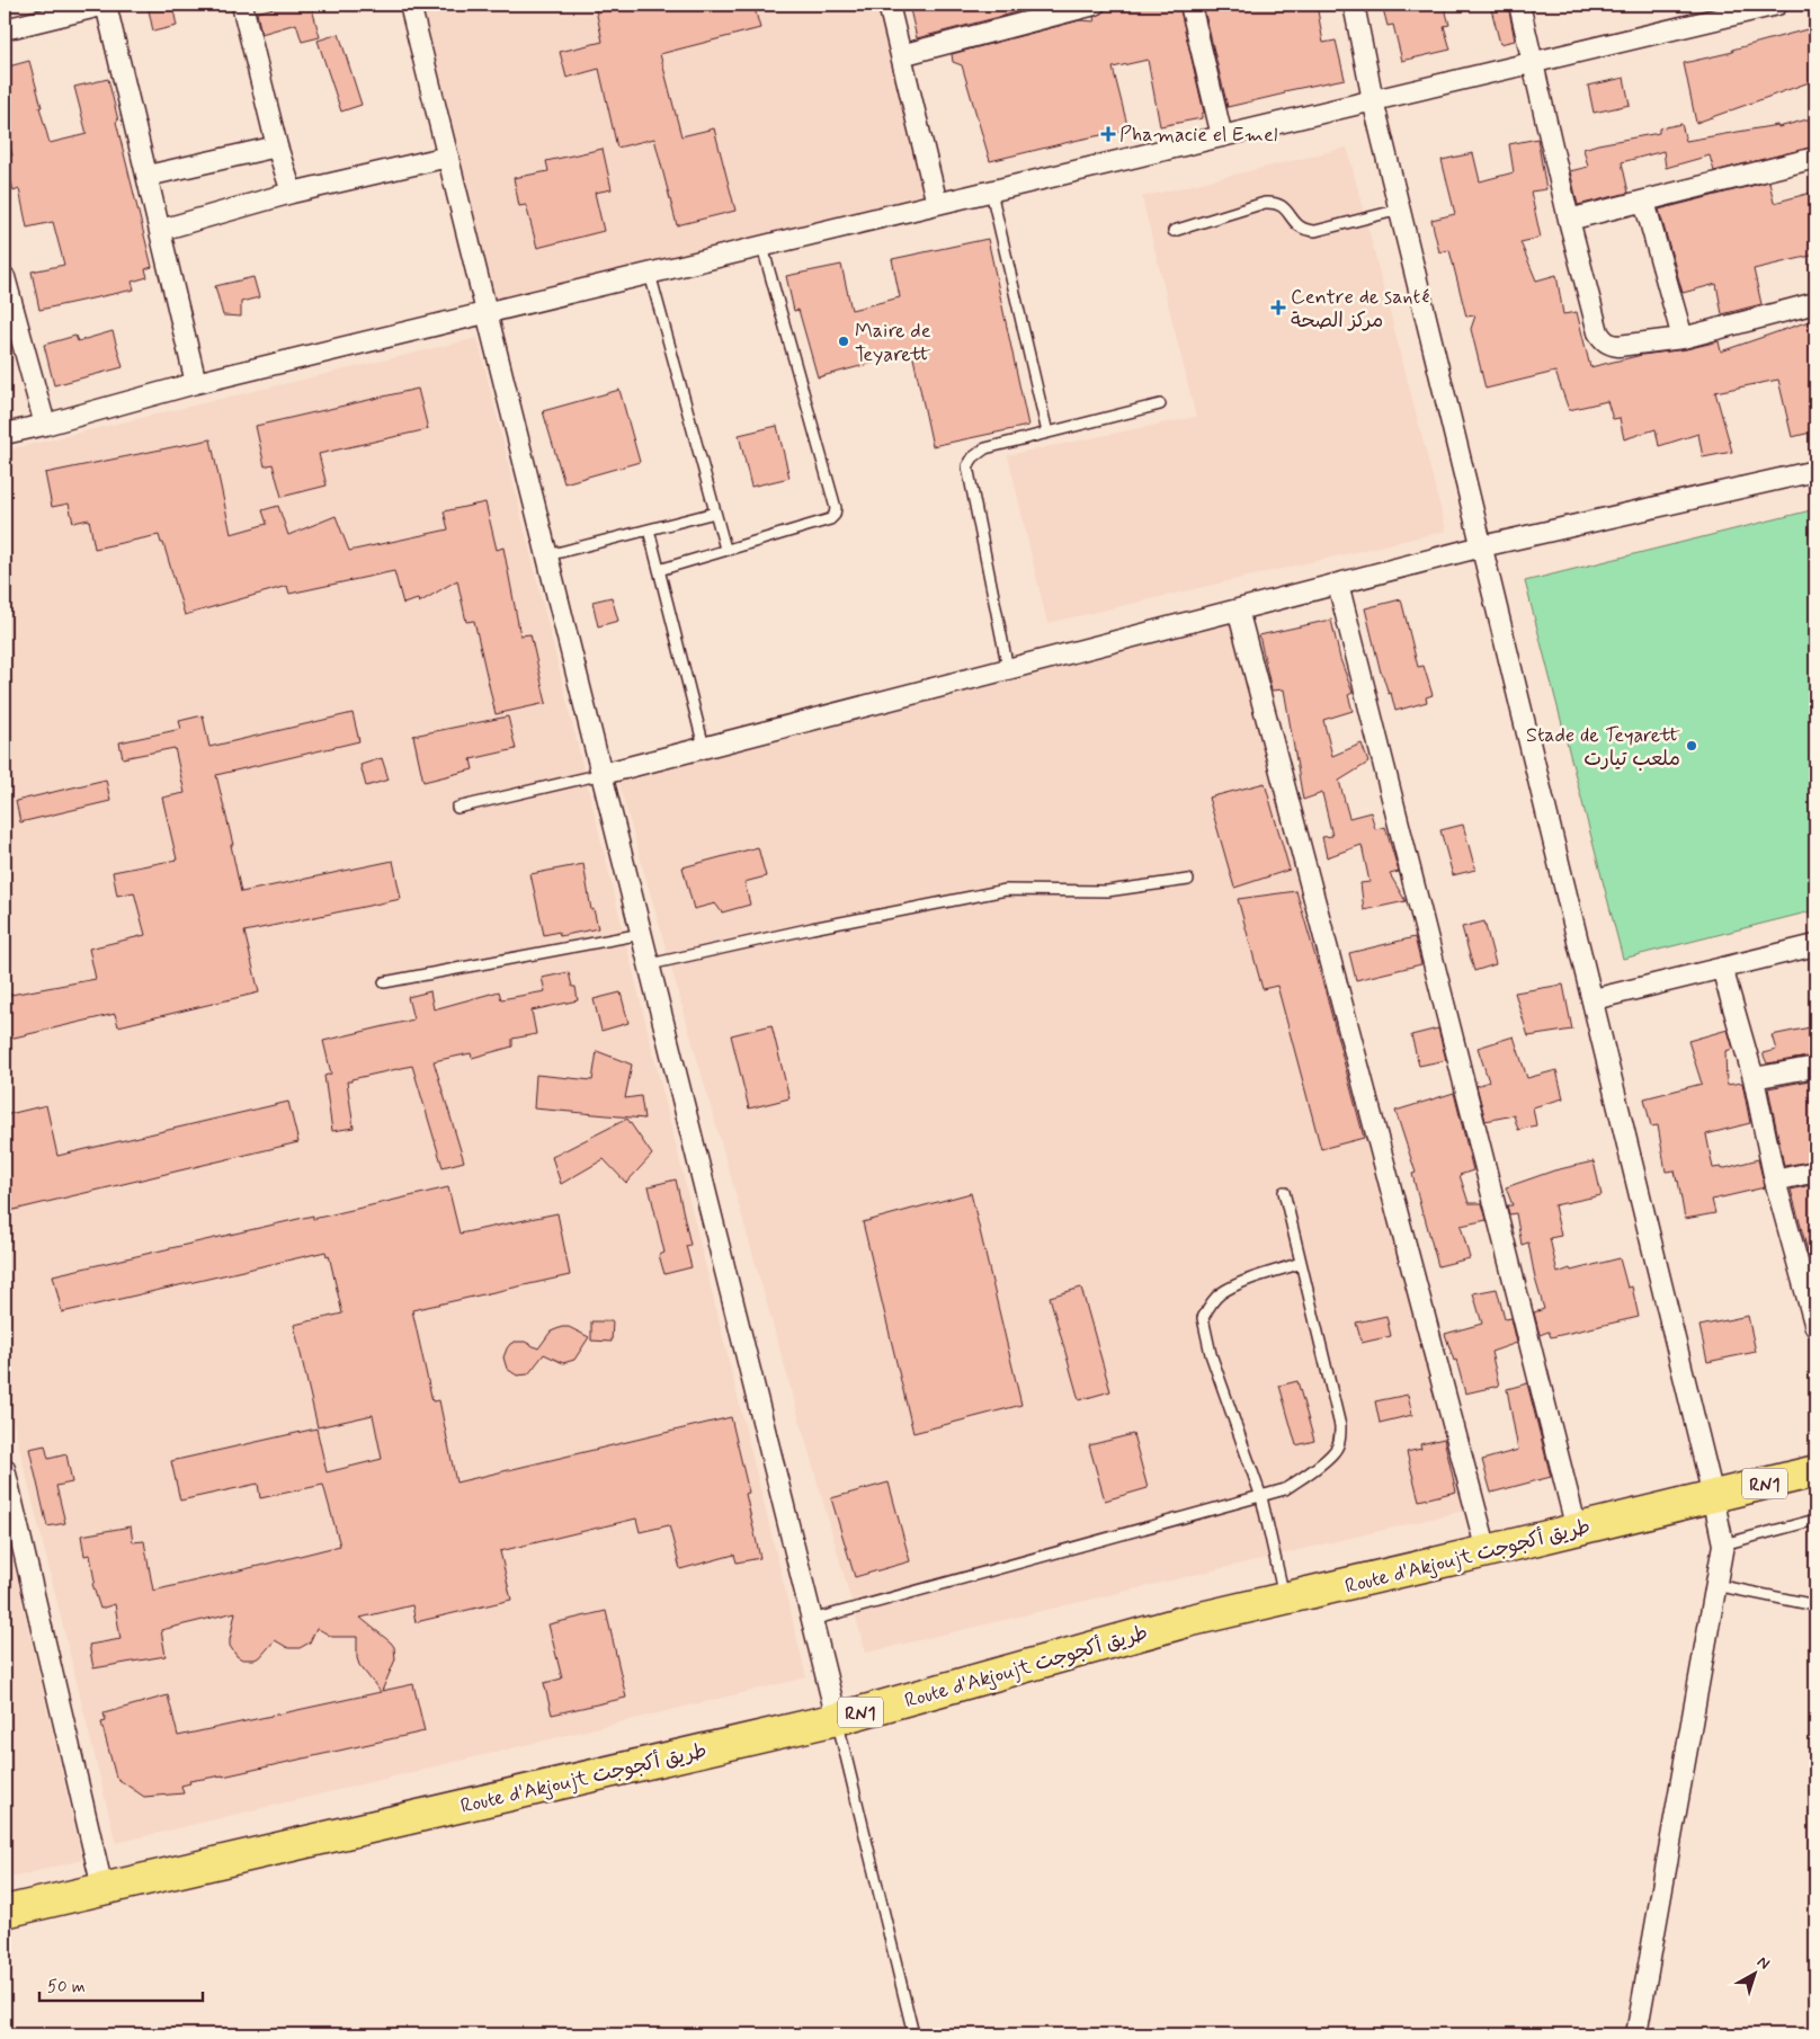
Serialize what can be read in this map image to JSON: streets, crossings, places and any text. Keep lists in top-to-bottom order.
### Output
{
  "streets": {
    "highway": ["RN1", "Route d'Akjoujt طريق أكجوجت"]
  },
  "places": {
    "health": ["Phamacie el Emel", "Centre de santé مركز الصحة"],
    "other": ["Maire de Teyarett", "Stade de Teyarett ملعب تيارت"]
  },
  "scale_bar": "50 m",
  "north": "top right"
}
